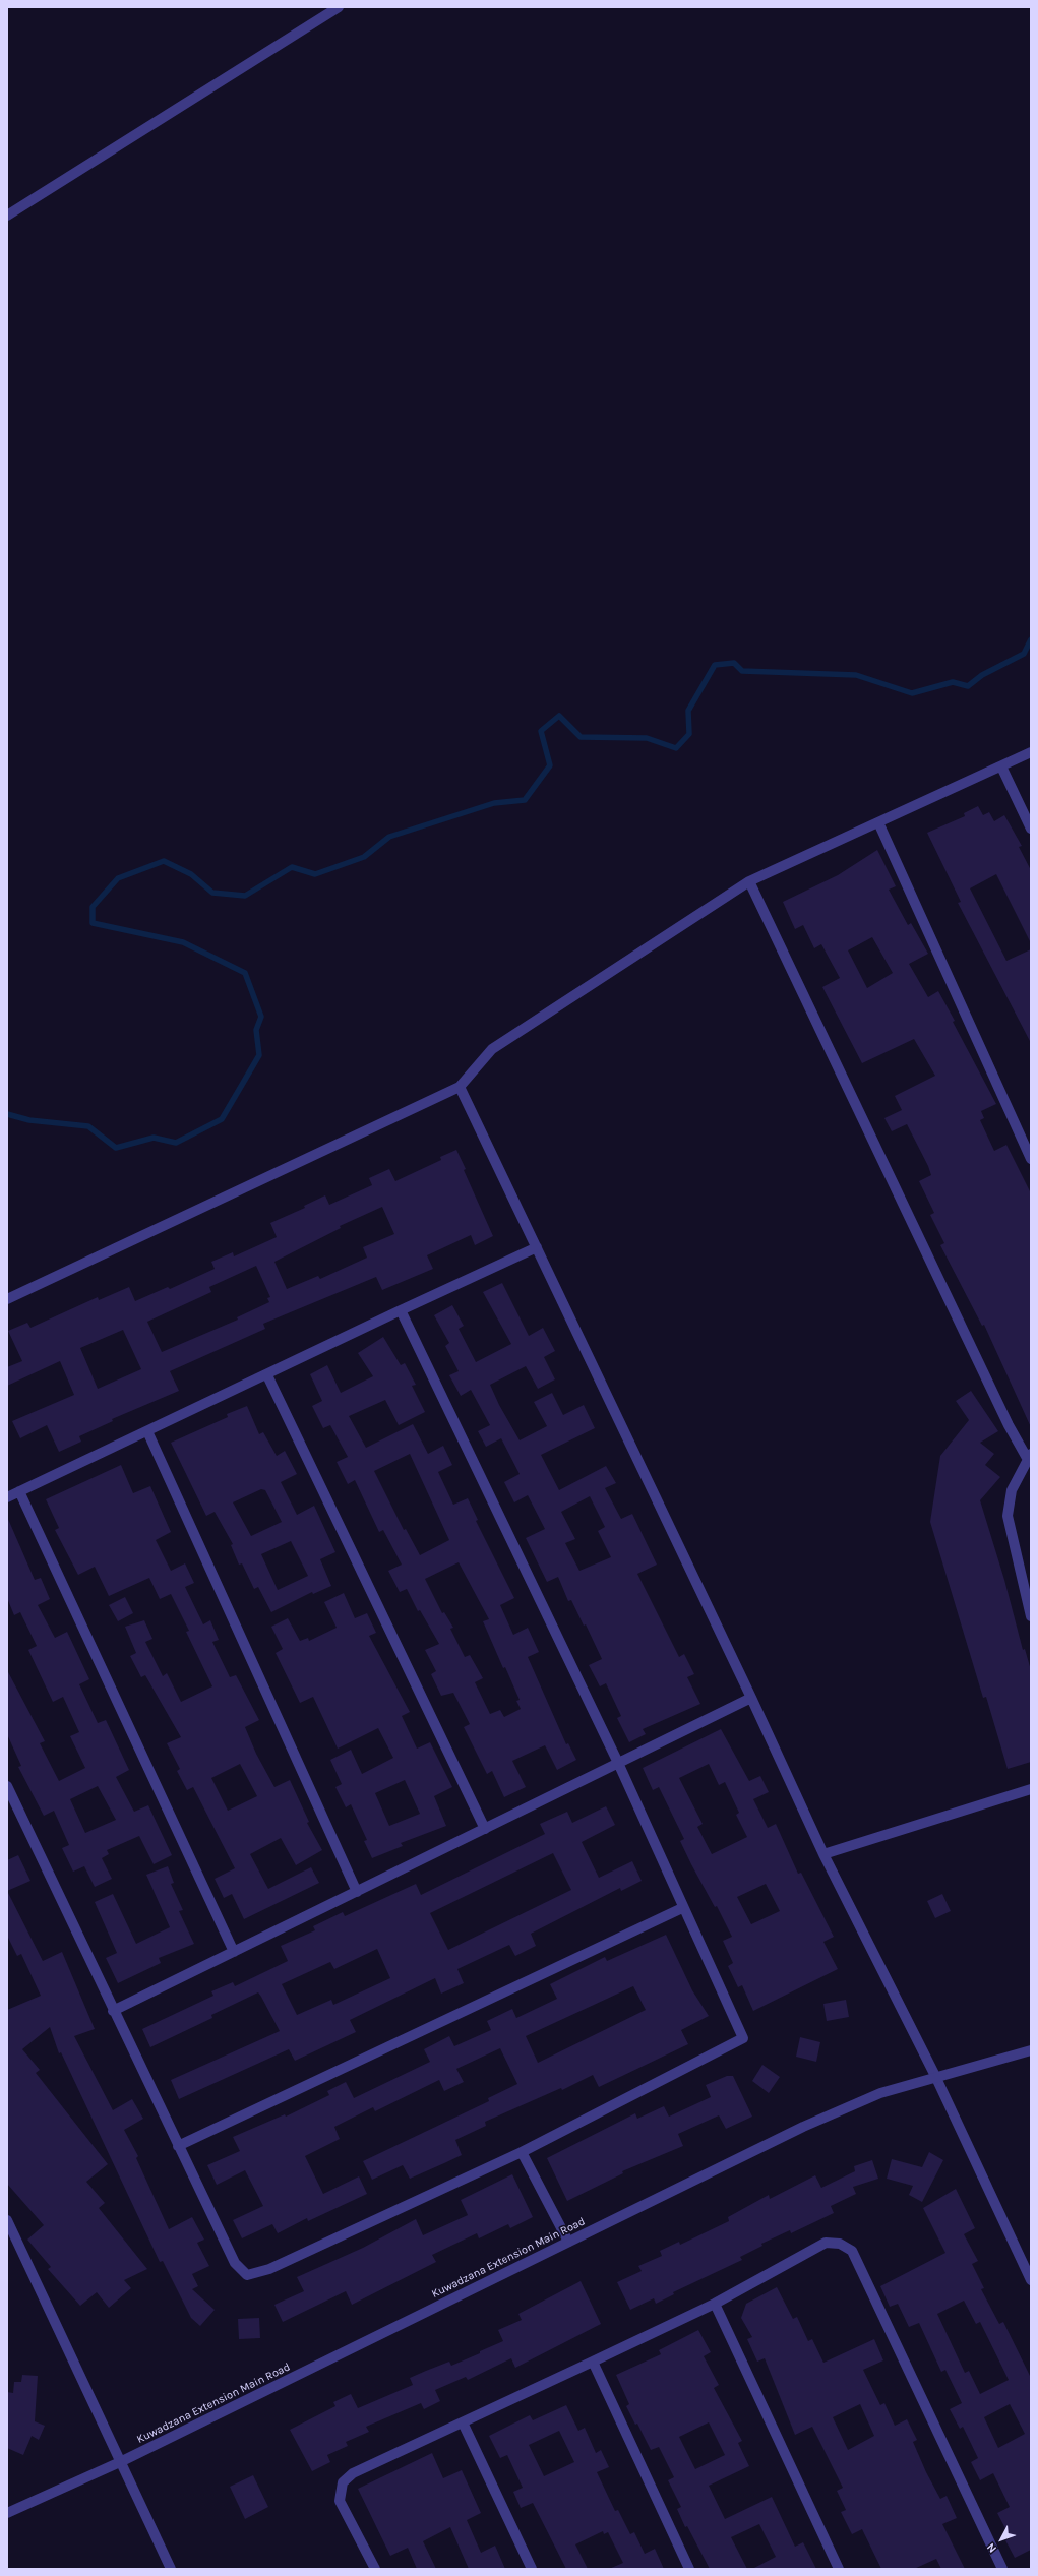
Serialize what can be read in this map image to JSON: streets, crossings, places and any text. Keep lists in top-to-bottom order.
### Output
{
  "streets": {
    "street": ["Kuwadzana Extension Main Road"]
  },
  "north": "bottom left"
}
